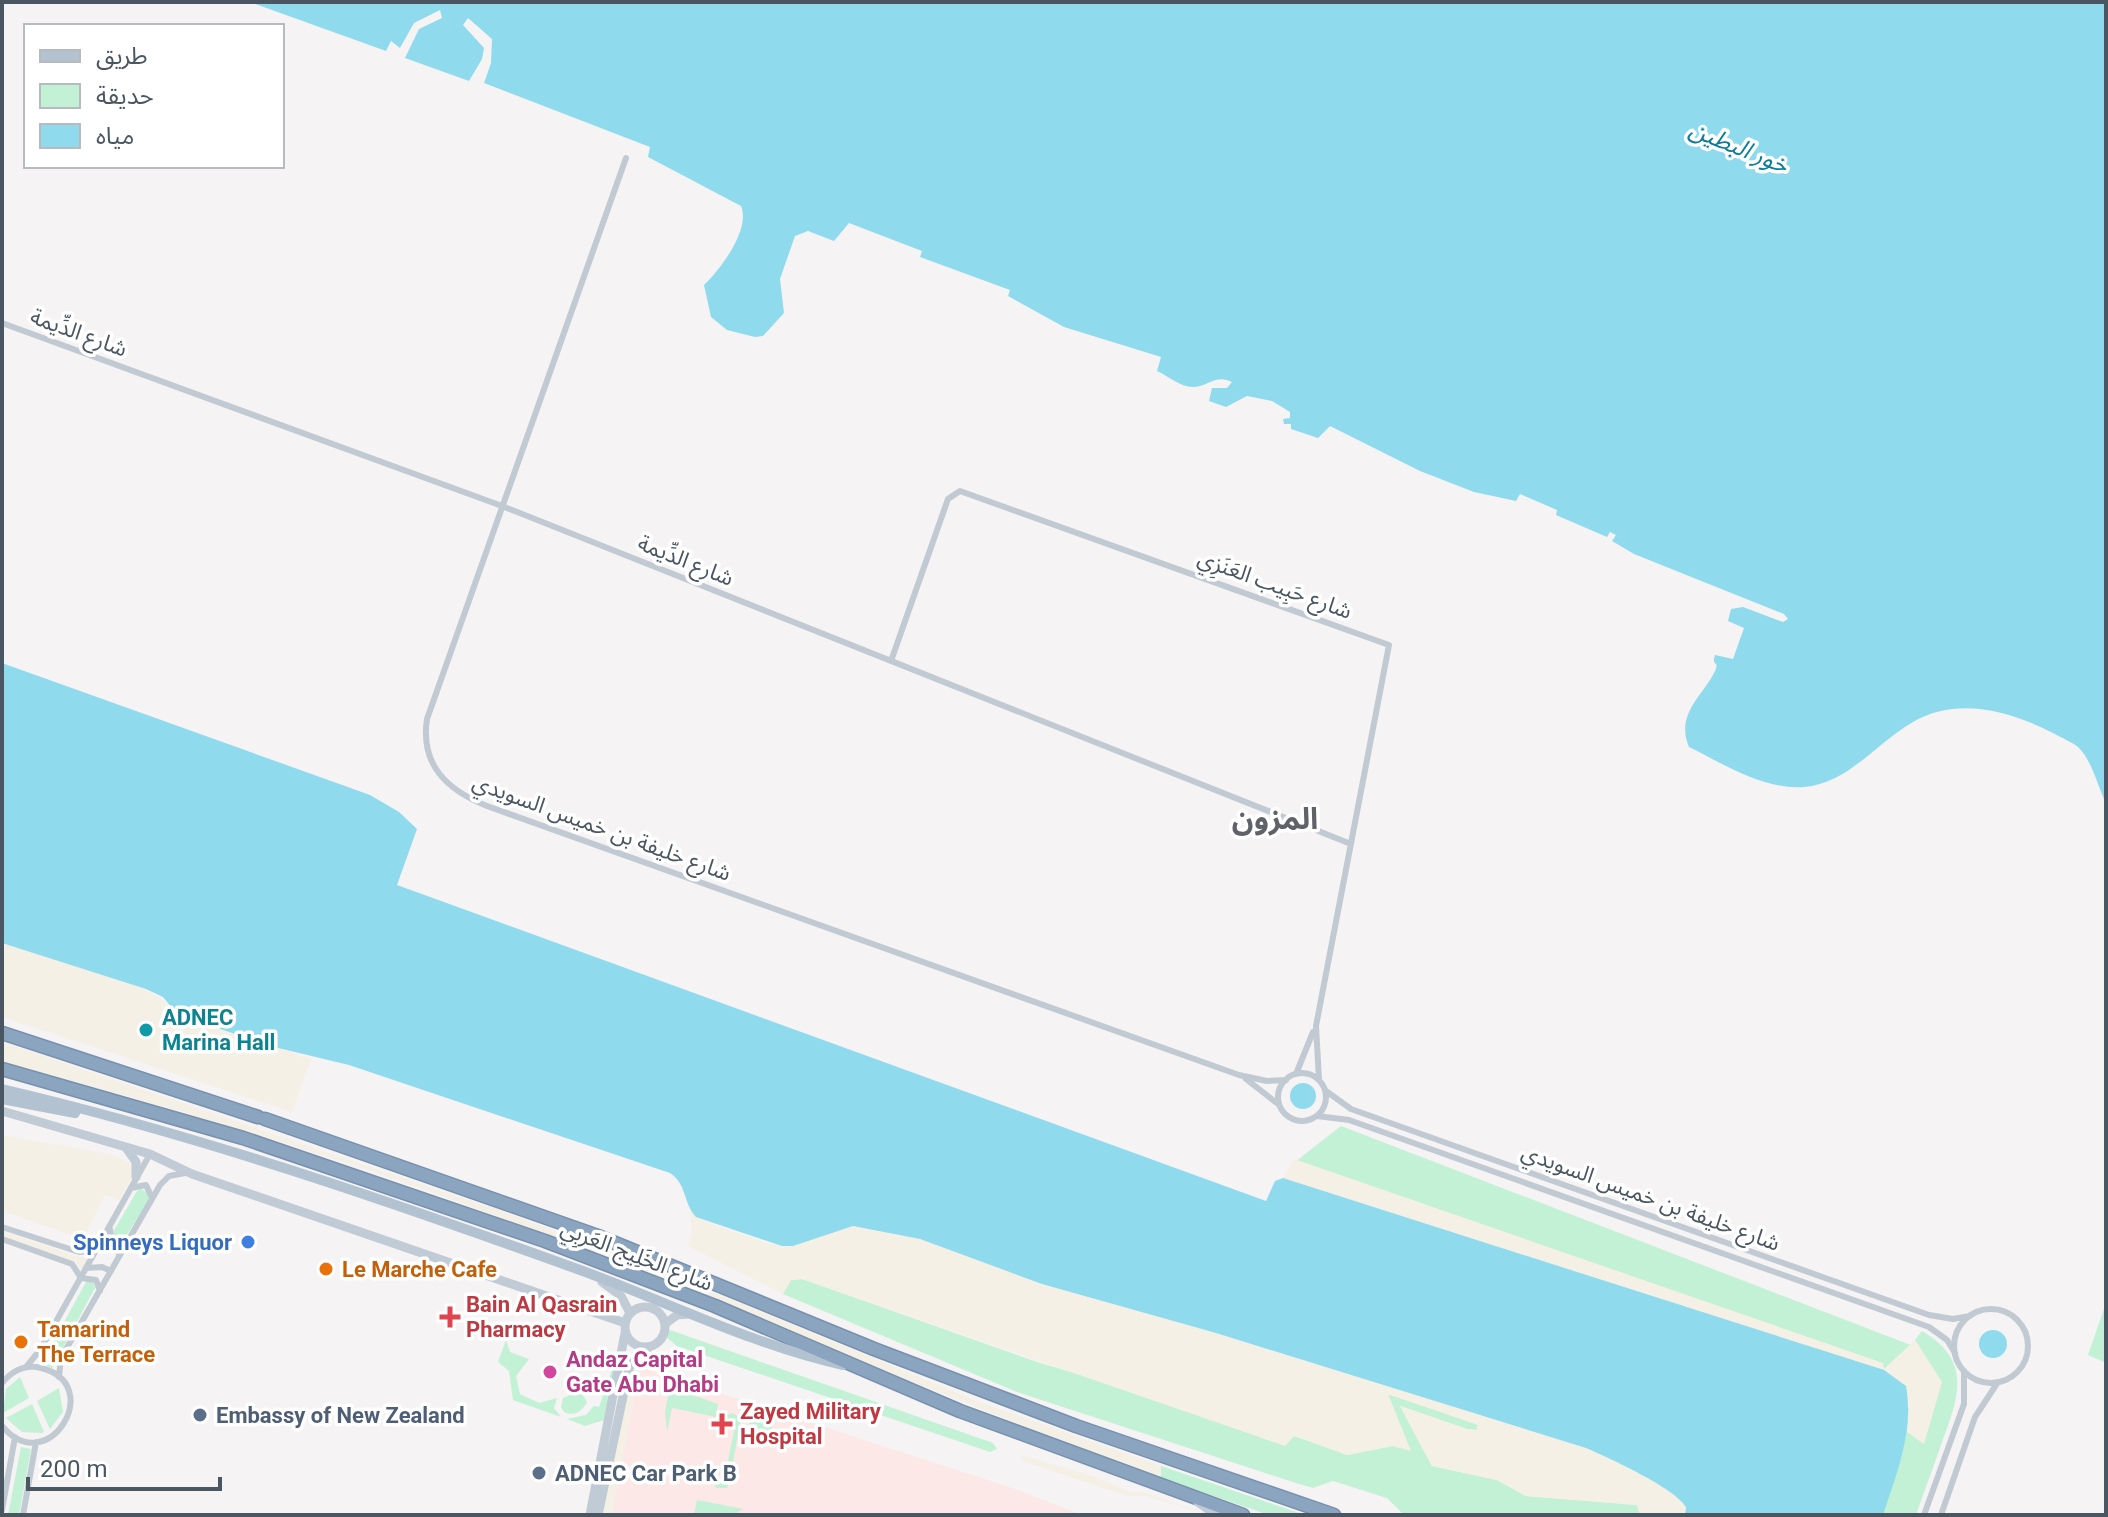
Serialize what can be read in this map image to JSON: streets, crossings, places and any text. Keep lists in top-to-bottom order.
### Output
{
  "streets": {
    "highway": ["شارع الخَلِيج العَربِي"],
    "street": ["شارع الدِّيمة", "شارع حَبِيب العَنَزِي", "شارع خليفة بن خميس السويدي"]
  },
  "crossings": [
    ["شارع الدِّيمة", "شارع حَبِيب العَنَزِي"],
    ["شارع الدِّيمة", "شارع خليفة بن خميس السويدي"],
    ["شارع حَبِيب العَنَزِي", "شارع خليفة بن خميس السويدي"]
  ],
  "districts": ["المزون"],
  "water": ["خور البطين"],
  "places": {
    "other": [
      "ADNEC Marina Hall",
      "Spinneys Liquor",
      "Le Marche Cafe",
      "Tamarind The Terrace",
      "Andaz Capital Gate Abu Dhabi",
      "Embassy of New Zealand",
      "ADNEC Car Park B"
    ],
    "health": ["Bain Al Qasrain Pharmacy", "Zayed Military Hospital"]
  },
  "legend": ["طريق", "حديقة", "مياه"],
  "scale_bar": "200 m"
}
